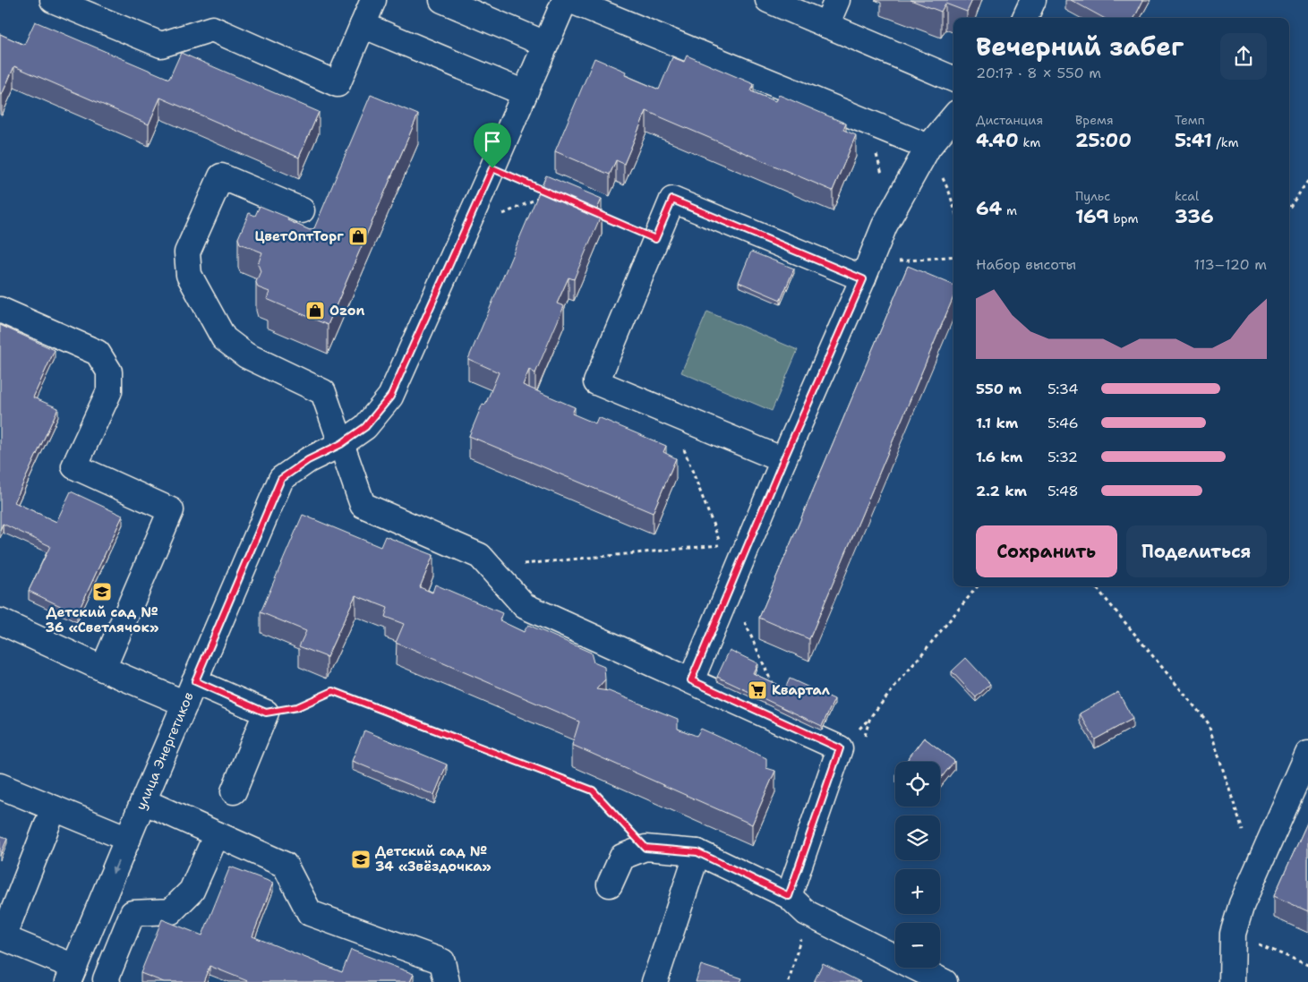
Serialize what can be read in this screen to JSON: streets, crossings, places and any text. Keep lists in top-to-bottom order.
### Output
{
  "streets": {
    "street": ["улица Энергетиков"]
  },
  "places": {
    "shop": ["ЦветОптТорг", "Ozon"],
    "school or university": ["Детский сад № 36 «Светлячок»", "Детский сад № 34 «Звёздочка»"],
    "supermarket": ["Квартал"]
  },
  "page": {
    "heading": ["Вечерний забег", "20:17 · 8 × 550 m"],
    "stats": [
      ["Дистанция", "4.40 km"],
      ["Время", "25:00"],
      ["Темп", "5:41 /km"],
      ["64 m"],
      ["Пульс", "169 bpm"],
      ["kcal", "336"]
    ],
    "chart": ["Набор высоты", "113–120 m"],
    "list": [
      {
        "name": "550 m",
        "note": "5:34"
      },
      {
        "name": "1.1 km",
        "note": "5:46"
      },
      {
        "name": "1.6 km",
        "note": "5:32"
      },
      {
        "name": "2.2 km",
        "note": "5:48"
      }
    ],
    "buttons": ["Сохранить", "Поделиться"],
    "map_buttons": ["+", "−"]
  }
}
